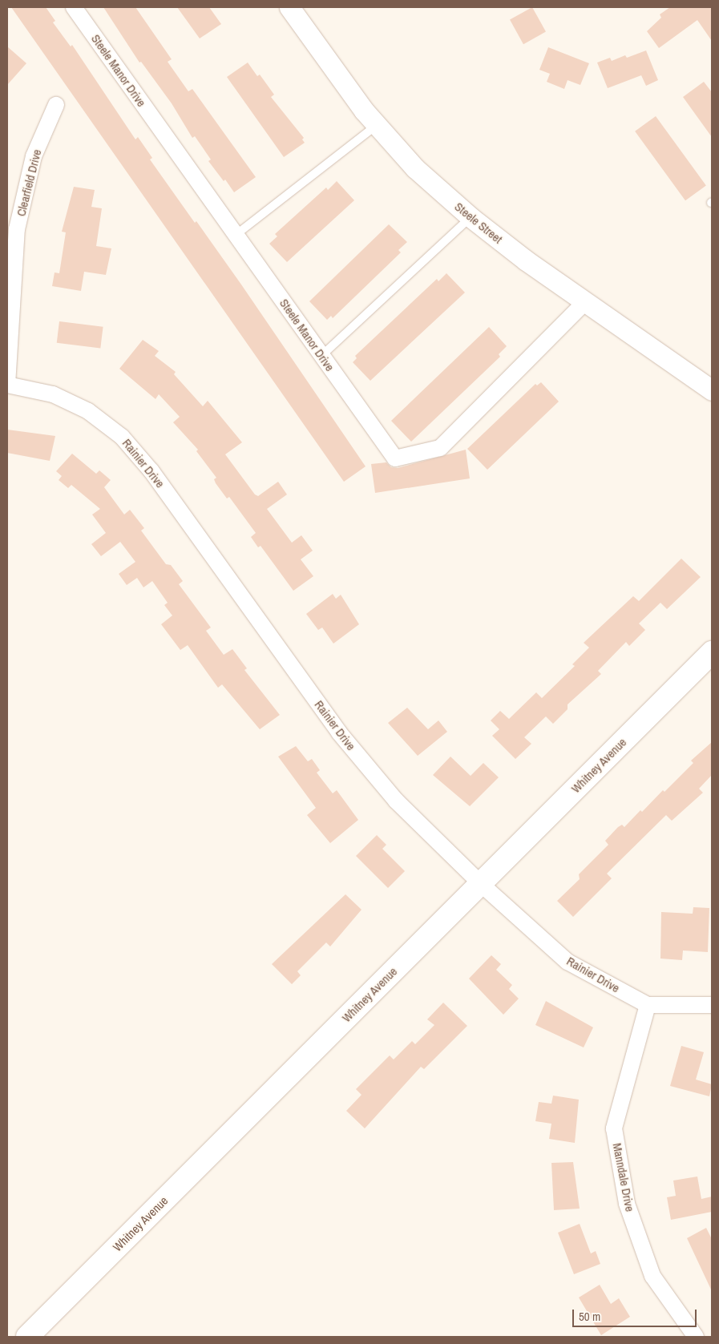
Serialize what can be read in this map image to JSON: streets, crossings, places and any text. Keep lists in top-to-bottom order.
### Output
{
  "streets": {
    "main road": ["Whitney Avenue"],
    "street": [
      "Steele Manor Drive",
      "Clearfield Drive",
      "Steele Street",
      "Rainier Drive",
      "Manndale Drive"
    ]
  },
  "crossings": [
    ["Steele Manor Drive", "Steele Street"],
    ["Clearfield Drive", "Rainier Drive"],
    ["Rainier Drive", "Whitney Avenue"],
    ["Rainier Drive", "Manndale Drive"]
  ],
  "scale_bar": "50 m"
}
